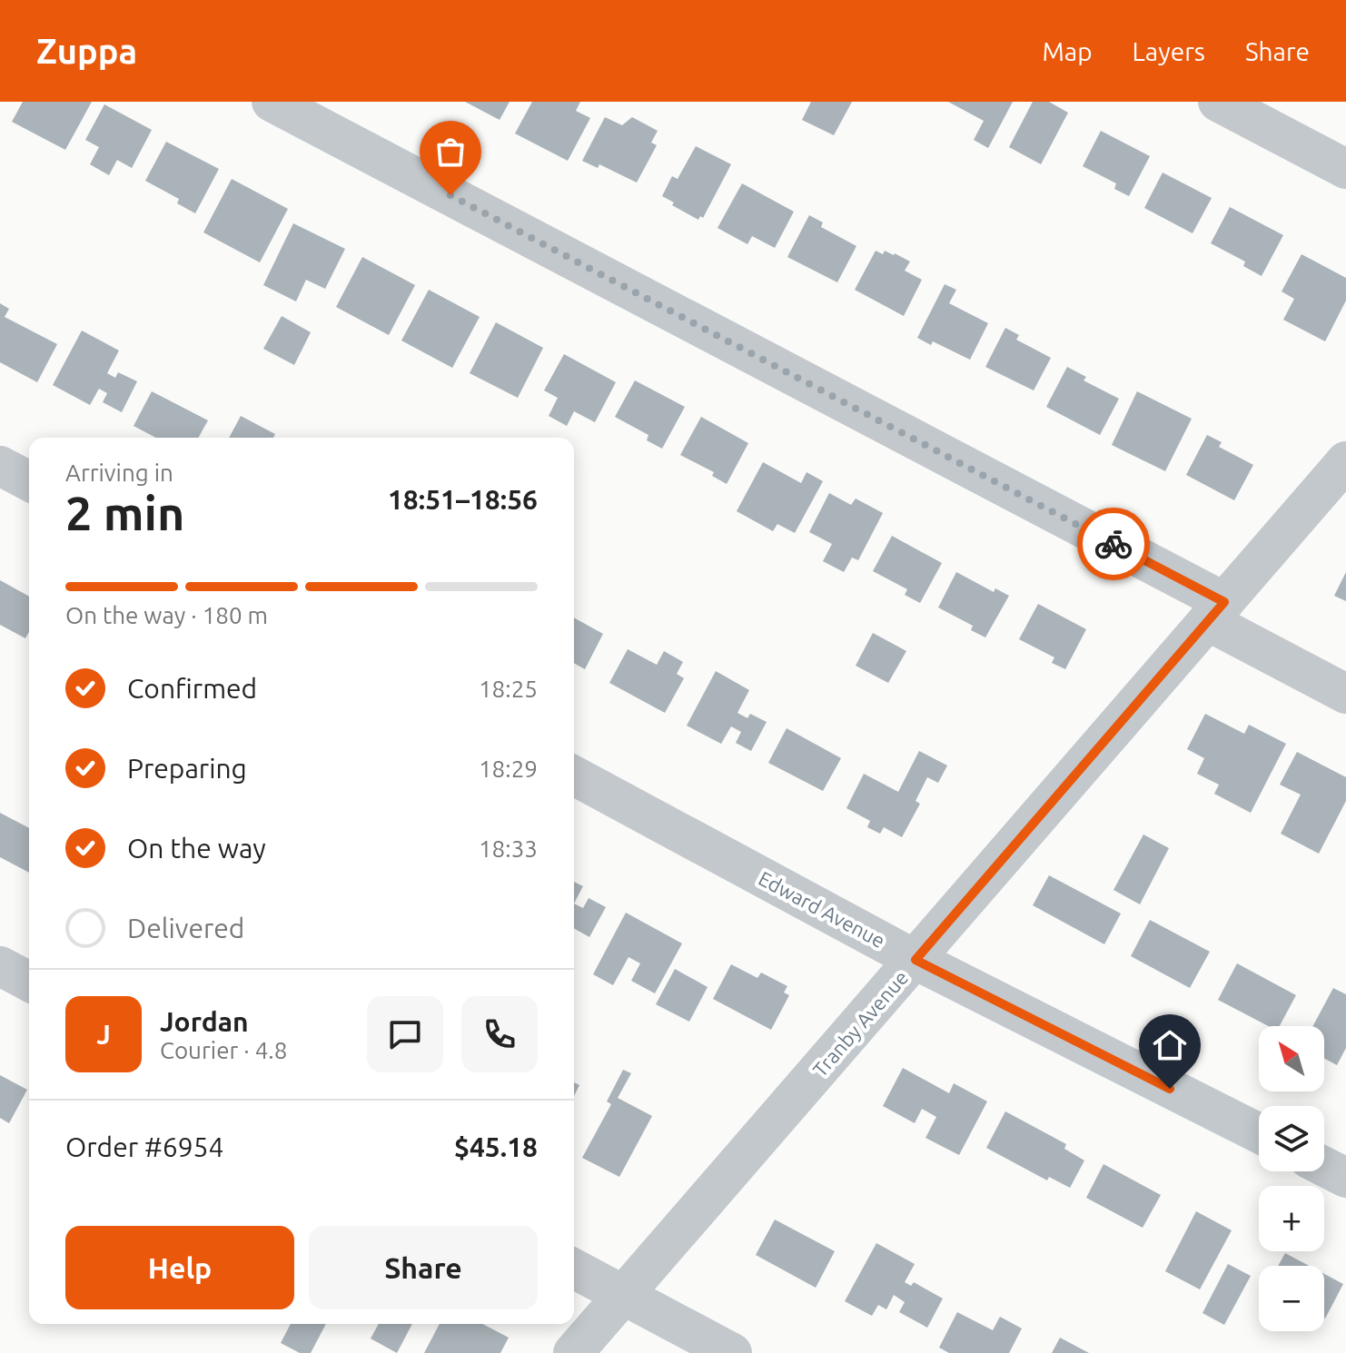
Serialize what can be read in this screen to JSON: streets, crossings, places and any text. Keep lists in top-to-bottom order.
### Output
{
  "streets": {
    "street": ["Edward Avenue", "Tranby Avenue"]
  },
  "crossings": [
    ["Edward Avenue", "Tranby Avenue"]
  ],
  "north": "top left",
  "page": {
    "header": "Zuppa",
    "nav": ["Map", "Layers", "Share"],
    "heading": ["2 min", "Arriving in", "18:51–18:56"],
    "panel": [
      "Jordan",
      "Courier · 4.8",
      "Order #6954",
      "$45.18"
    ],
    "bar": "On the way · 180 m",
    "list": [
      ["Confirmed", "18:25"],
      ["Preparing", "18:29"],
      ["On the way", "18:33"],
      "Delivered"
    ],
    "round": "J",
    "map_buttons": ["+", "−"],
    "buttons": ["Help", "Share"]
  }
}
